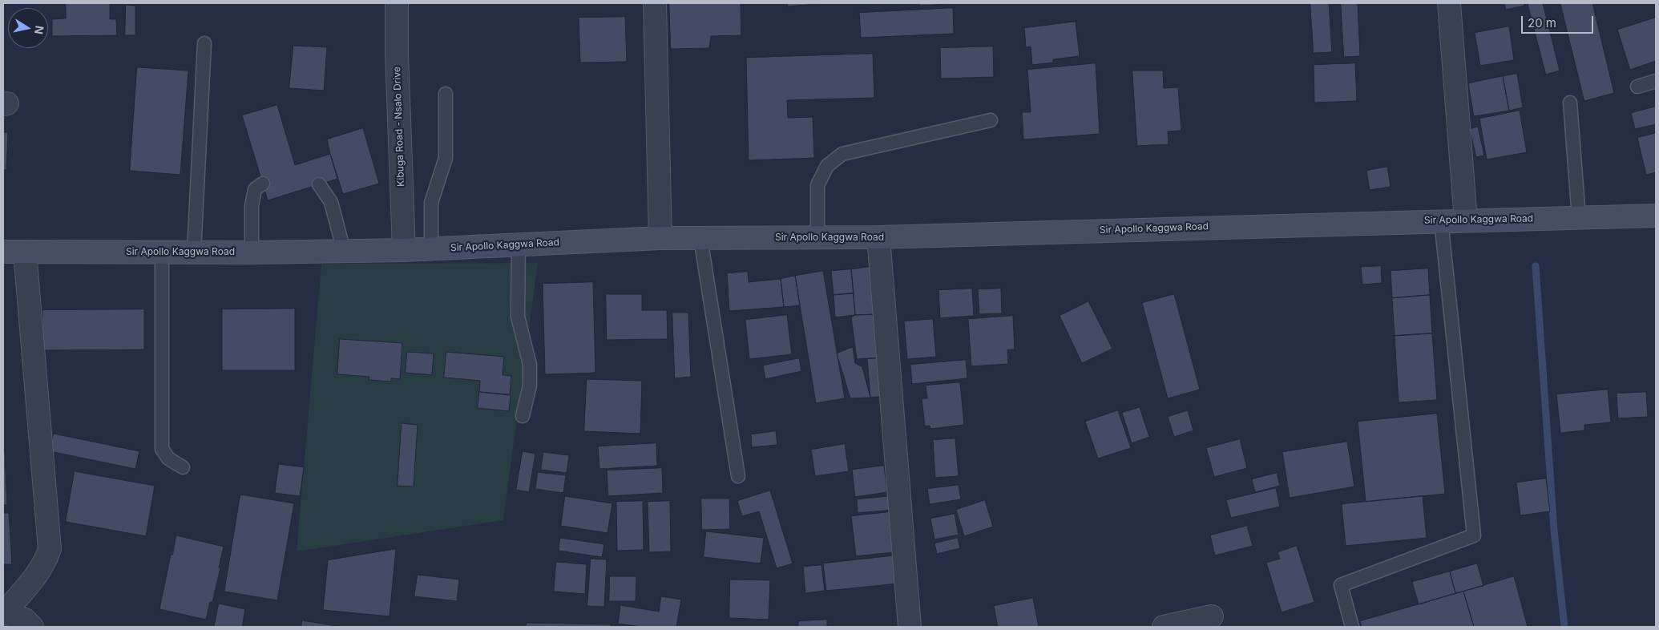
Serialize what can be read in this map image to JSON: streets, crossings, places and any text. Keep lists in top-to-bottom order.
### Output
{
  "streets": {
    "main road": ["Sir Apollo Kaggwa Road"],
    "street": ["Kibuga Road - Nsalo Drive"]
  },
  "crossings": [
    ["Kibuga Road - Nsalo Drive", "Sir Apollo Kaggwa Road"]
  ],
  "scale_bar": "20 m",
  "north": "right"
}
